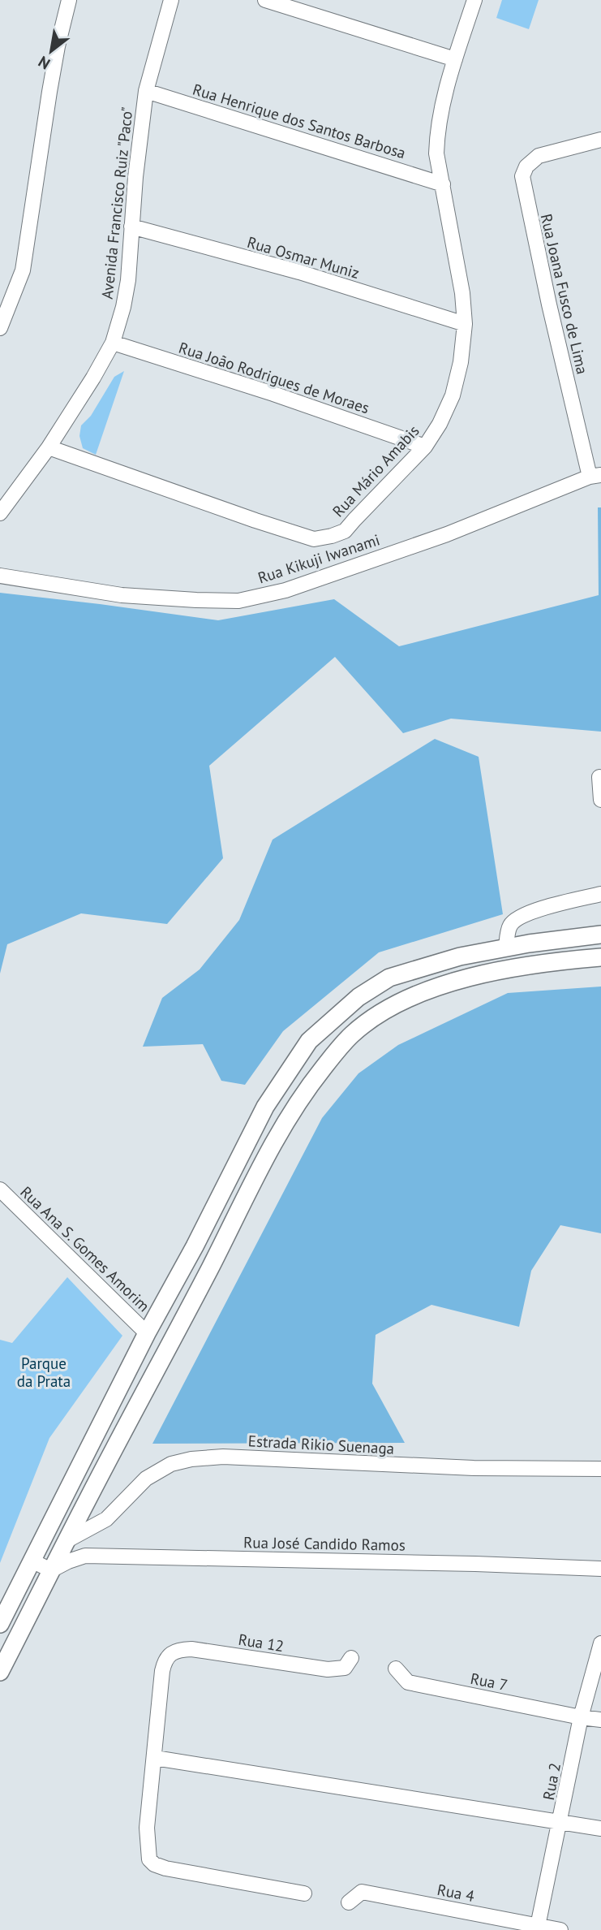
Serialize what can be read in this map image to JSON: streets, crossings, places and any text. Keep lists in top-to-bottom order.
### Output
{
  "streets": {
    "street": [
      "Rua Henrique dos Santos Barbosa",
      "Avenida Francisco Ruiz \"Paco\"",
      "Rua Osmar Muniz",
      "Rua Joana Fusco de Lima",
      "Rua João Rodrigues de Moraes",
      "Rua Mário Amabis",
      "Rua Kikuji Iwanami",
      "Rua Ana S. Gomes Amorim",
      "Estrada Rikio Suenaga",
      "Rua José Candido Ramos",
      "Rua 12",
      "Rua 7",
      "Rua 2",
      "Rua 4"
    ]
  },
  "crossings": [
    ["Rua Henrique dos Santos Barbosa", "Avenida Francisco Ruiz \"Paco\""],
    ["Rua Henrique dos Santos Barbosa", "Rua Mário Amabis"],
    ["Avenida Francisco Ruiz \"Paco\"", "Rua Osmar Muniz"],
    ["Avenida Francisco Ruiz \"Paco\"", "Rua João Rodrigues de Moraes"],
    ["Avenida Francisco Ruiz \"Paco\"", "Rua Mário Amabis"],
    ["Rua Osmar Muniz", "Rua Mário Amabis"],
    ["Rua Joana Fusco de Lima", "Rua Kikuji Iwanami"],
    ["Rua João Rodrigues de Moraes", "Rua Mário Amabis"],
    ["Rua 7", "Rua 2"],
    ["Rua 2", "Rua 4"]
  ],
  "parks": ["Parque da Prata"],
  "north": "bottom left"
}
